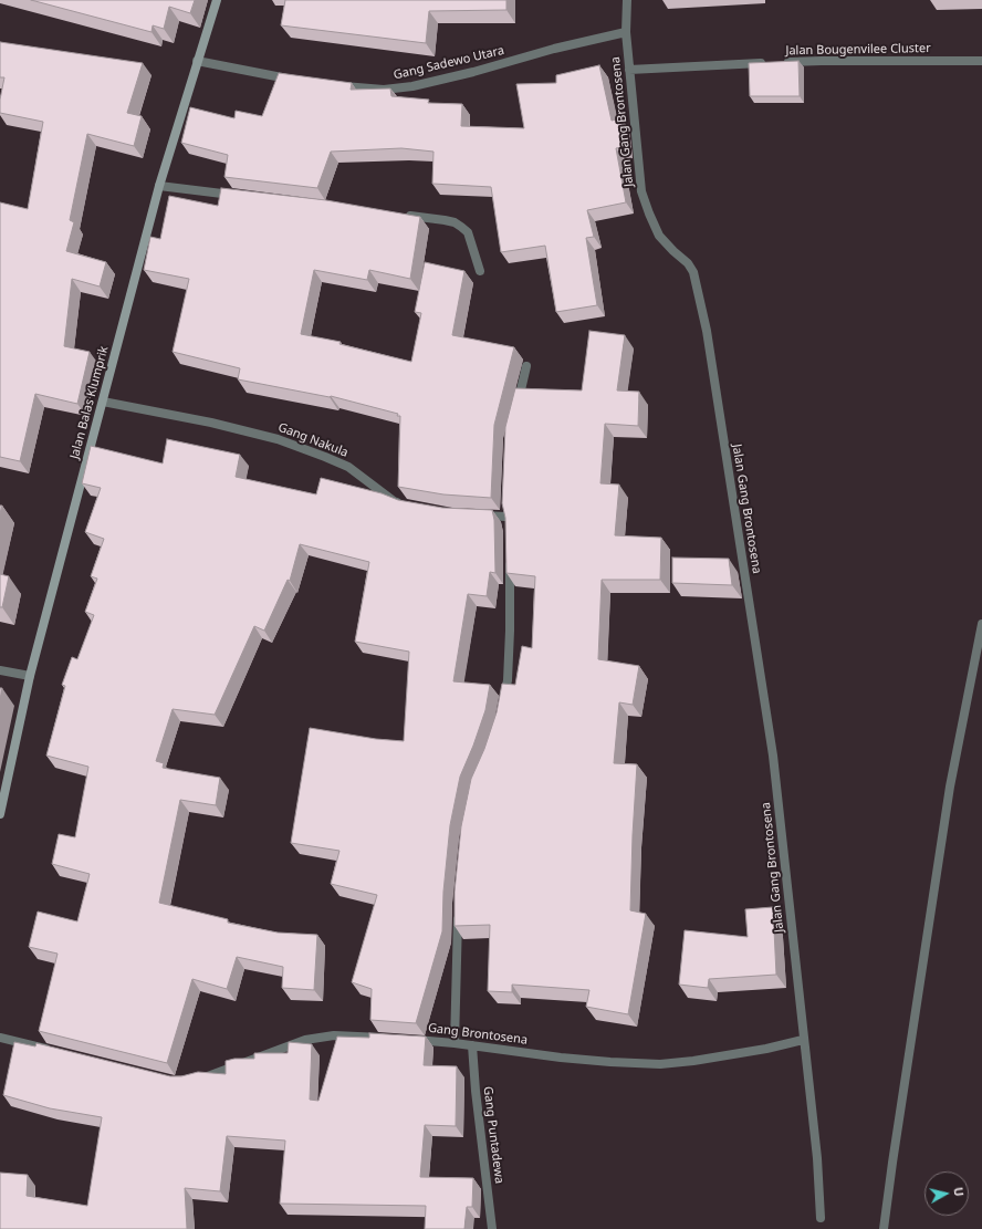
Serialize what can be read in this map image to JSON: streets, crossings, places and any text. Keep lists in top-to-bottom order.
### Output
{
  "streets": {
    "street": [
      "Jalan Bougenvilee Cluster",
      "Gang Sadewo Utara",
      "Jalan Gang Brontosena",
      "Jalan Balas Klumprik",
      "Gang Nakula",
      "Gang Brontosena",
      "Gang Puntadewa"
    ]
  },
  "crossings": [
    ["Jalan Bougenvilee Cluster", "Jalan Gang Brontosena"],
    ["Gang Sadewo Utara", "Jalan Gang Brontosena"],
    ["Jalan Gang Brontosena", "Gang Brontosena"],
    ["Jalan Balas Klumprik", "Gang Nakula"],
    ["Gang Brontosena", "Gang Puntadewa"]
  ],
  "north": "right"
}
